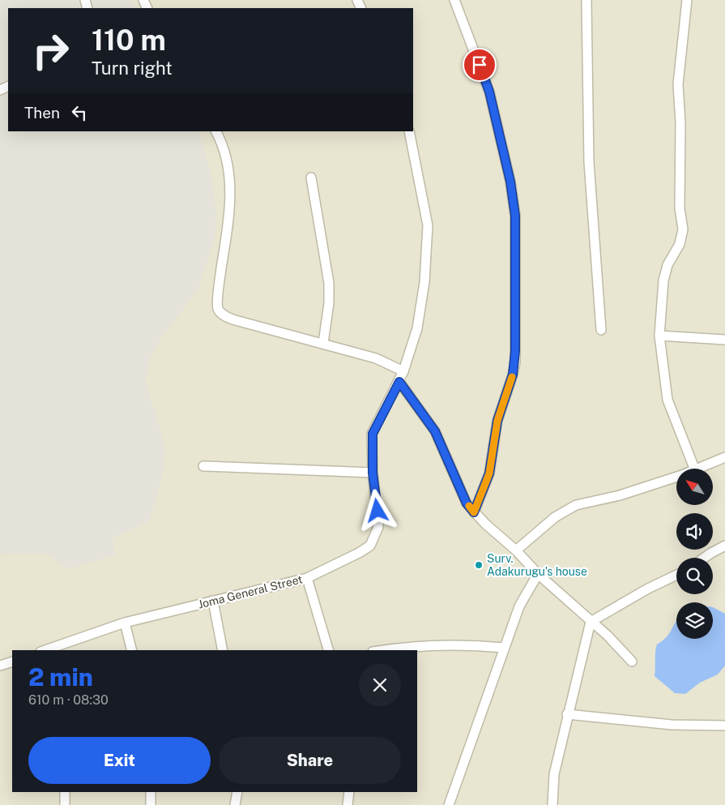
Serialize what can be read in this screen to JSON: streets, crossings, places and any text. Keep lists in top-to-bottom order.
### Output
{
  "streets": {
    "street": ["Joma General Street"]
  },
  "places": ["Surv. Adakurugu's house"],
  "north": "top left",
  "page": {
    "turn": ["110 m", "Turn right"],
    "then": "Then",
    "heading": ["2 min", "610 m · 08:30"],
    "buttons": ["Exit", "Share"]
  }
}
